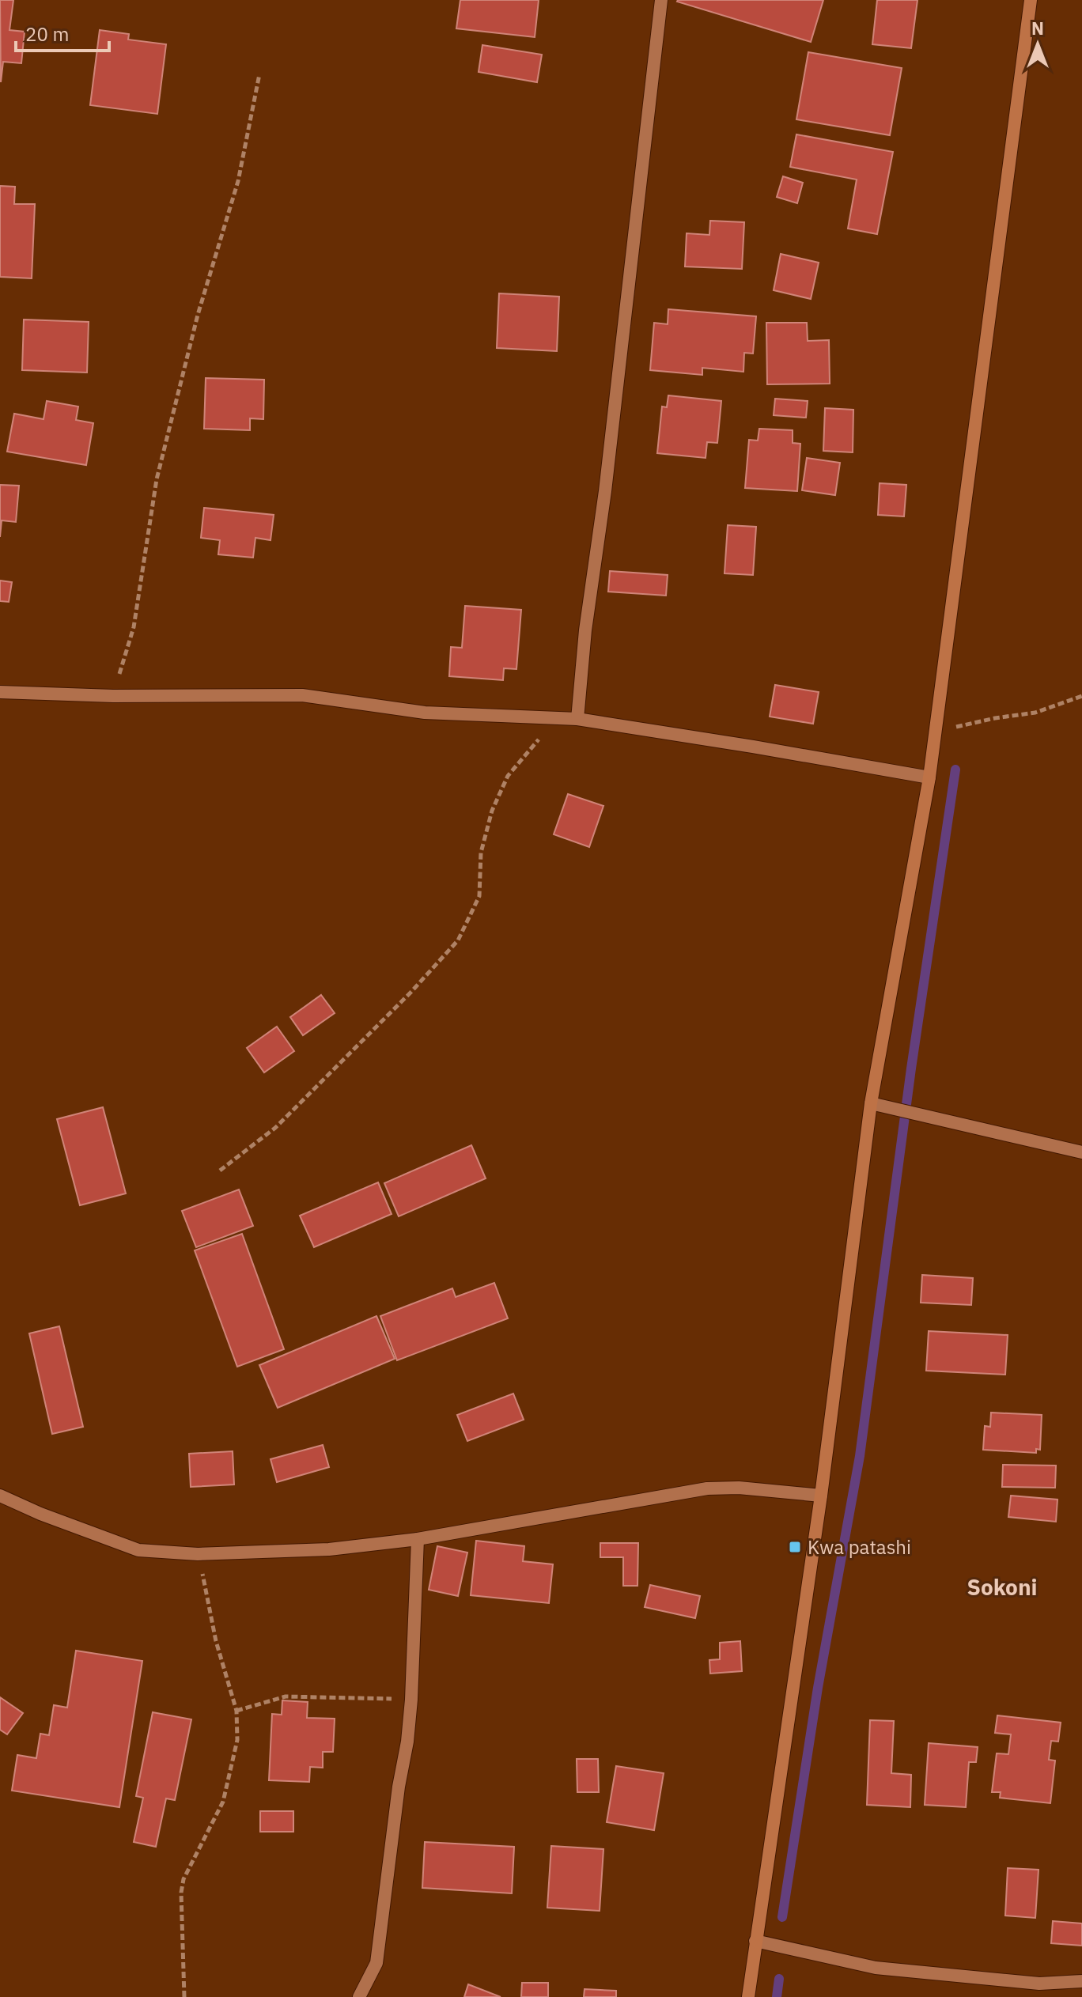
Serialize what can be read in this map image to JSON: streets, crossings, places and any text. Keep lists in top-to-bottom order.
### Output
{
  "districts": ["Sokoni"],
  "places": {
    "transit": ["Kwa patashi"]
  },
  "scale_bar": "20 m",
  "north": "top"
}
